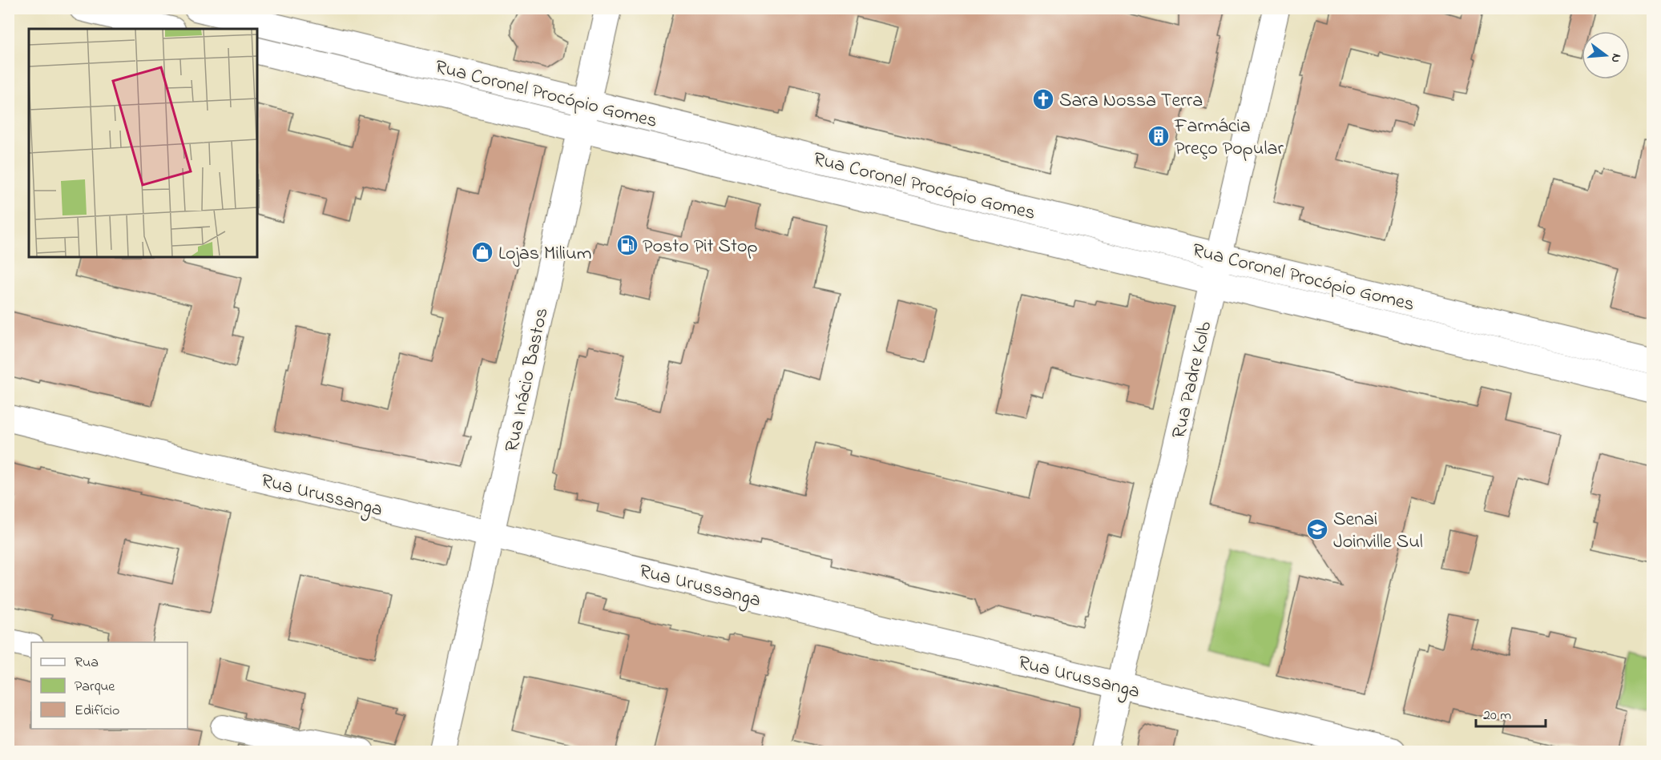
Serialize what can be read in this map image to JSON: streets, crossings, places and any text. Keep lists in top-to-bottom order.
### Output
{
  "streets": {
    "main road": [
      "Rua Coronel Procópio Gomes",
      "Rua Inácio Bastos",
      "Rua Padre Kolb",
      "Rua Urussanga"
    ]
  },
  "crossings": [
    ["Rua Coronel Procópio Gomes", "Rua Inácio Bastos"],
    ["Rua Coronel Procópio Gomes", "Rua Padre Kolb"],
    ["Rua Inácio Bastos", "Rua Urussanga"],
    ["Rua Padre Kolb", "Rua Urussanga"]
  ],
  "places": {
    "church": ["Sara Nossa Terra"],
    "building": ["Farmácia Preço Popular"],
    "fuel station": ["Posto Pit Stop"],
    "shop": ["Lojas Milium"],
    "school or university": ["Senai Joinville Sul"]
  },
  "legend": ["Rua", "Parque", "Edifício"],
  "scale_bar": "20 m",
  "north": "right"
}
